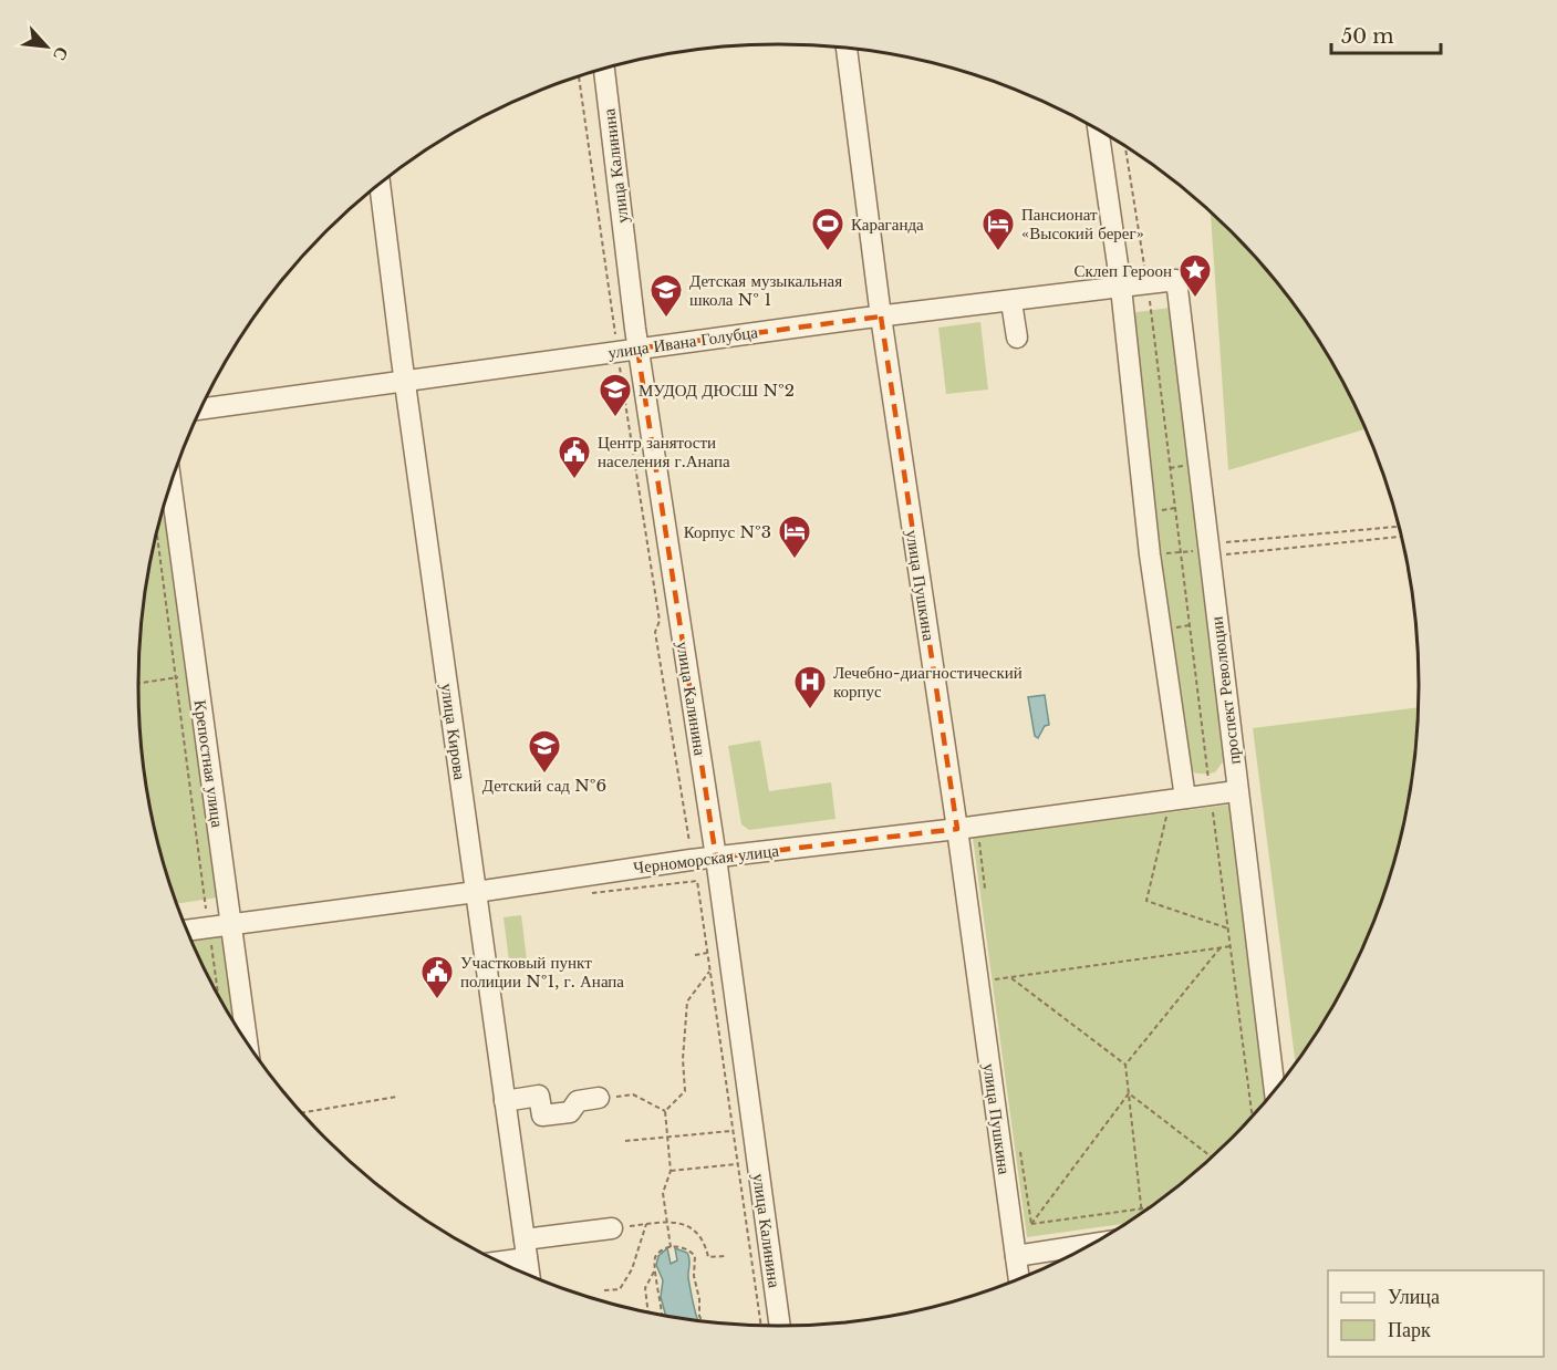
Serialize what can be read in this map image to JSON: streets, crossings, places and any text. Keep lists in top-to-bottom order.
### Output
{
  "streets": {
    "street": [
      "улица Калинина",
      "улица Ивана Голубца",
      "улица Пушкина",
      "проспект Революции",
      "улица Кирова",
      "Крепостная улица",
      "Черноморская улица"
    ]
  },
  "crossings": [
    ["улица Калинина", "улица Ивана Голубца"],
    ["улица Калинина", "Черноморская улица"],
    ["улица Ивана Голубца", "улица Пушкина"],
    ["улица Ивана Голубца", "проспект Революции"],
    ["улица Ивана Голубца", "улица Кирова"],
    ["улица Пушкина", "Черноморская улица"],
    ["проспект Революции", "Черноморская улица"],
    ["улица Кирова", "Черноморская улица"],
    ["Крепостная улица", "Черноморская улица"]
  ],
  "places": {
    "sports": ["Караганда"],
    "hotel": ["Пансионат «Высокий берег»", "Корпус №3"],
    "place": ["Склеп Героон"],
    "school or university": ["Детская музыкальная школа № 1", "МУДОД ДЮСШ №2", "Детский сад №6"],
    "public building": ["Центр занятости населения г.Анапа", "Участковый пункт полиции №1, г. Анапа"],
    "hospital": ["Лечебно-диагностический корпус"]
  },
  "legend": ["Улица", "Парк"],
  "scale_bar": "50 m",
  "north": "bottom right"
}
